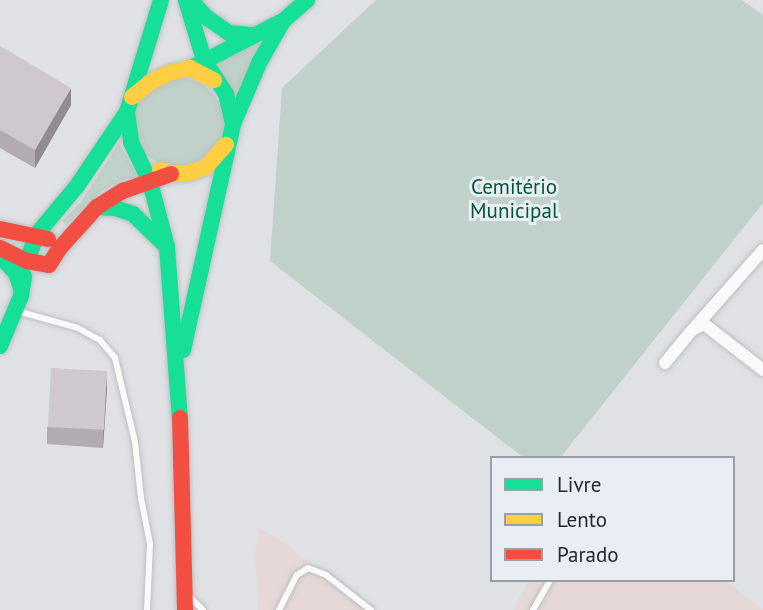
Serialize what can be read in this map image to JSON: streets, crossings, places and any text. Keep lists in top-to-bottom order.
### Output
{
  "parks": ["Cemitério Municipal"],
  "legend": ["Livre", "Lento", "Parado"]
}
